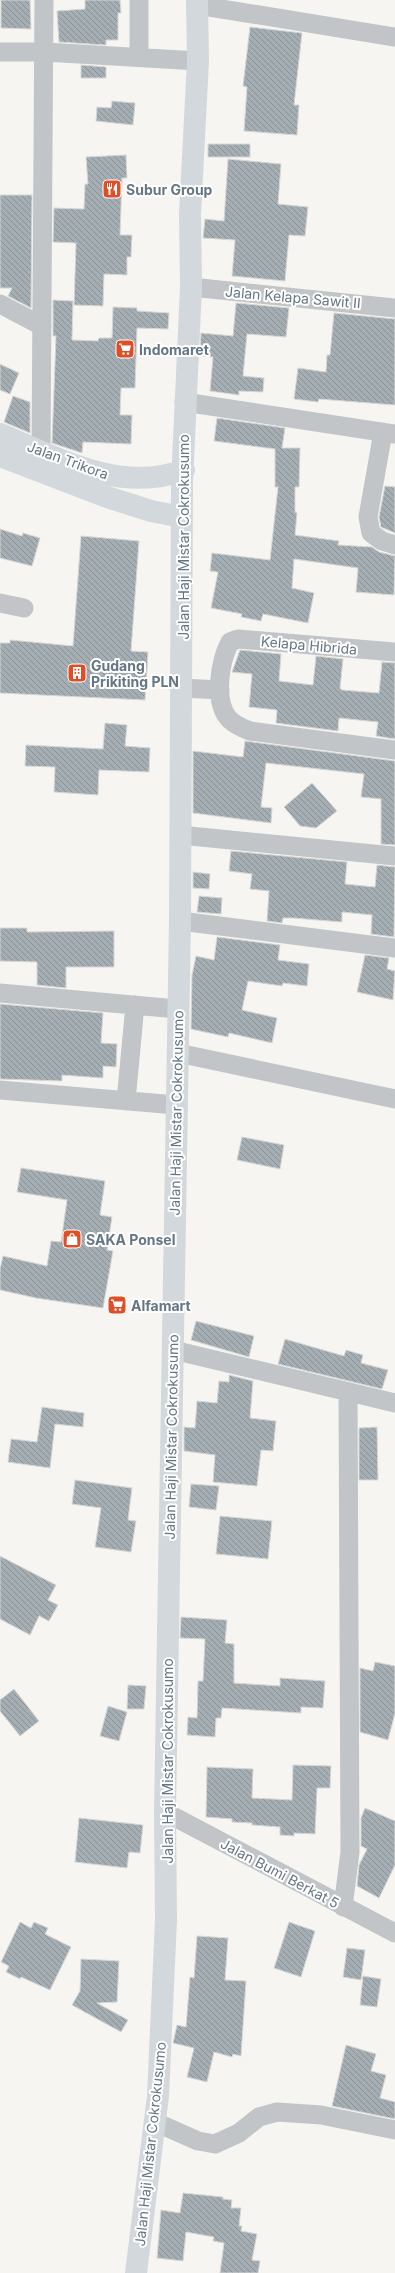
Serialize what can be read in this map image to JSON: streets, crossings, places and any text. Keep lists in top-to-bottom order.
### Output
{
  "streets": {
    "main road": ["Jalan Trikora", "Jalan Haji Mistar Cokrokusumo"],
    "street": ["Jalan Kelapa Sawit II", "Kelapa Hibrida", "Jalan Bumi Berkat 5"]
  },
  "crossings": [
    ["Jalan Kelapa Sawit II", "Jalan Haji Mistar Cokrokusumo"],
    ["Jalan Trikora", "Jalan Haji Mistar Cokrokusumo"],
    ["Jalan Haji Mistar Cokrokusumo", "Jalan Bumi Berkat 5"]
  ],
  "places": {
    "restaurant": ["Subur Group"],
    "supermarket": ["Indomaret", "Alfamart"],
    "building": ["Gudang Prikiting PLN"],
    "shop": ["SAKA Ponsel"]
  }
}
